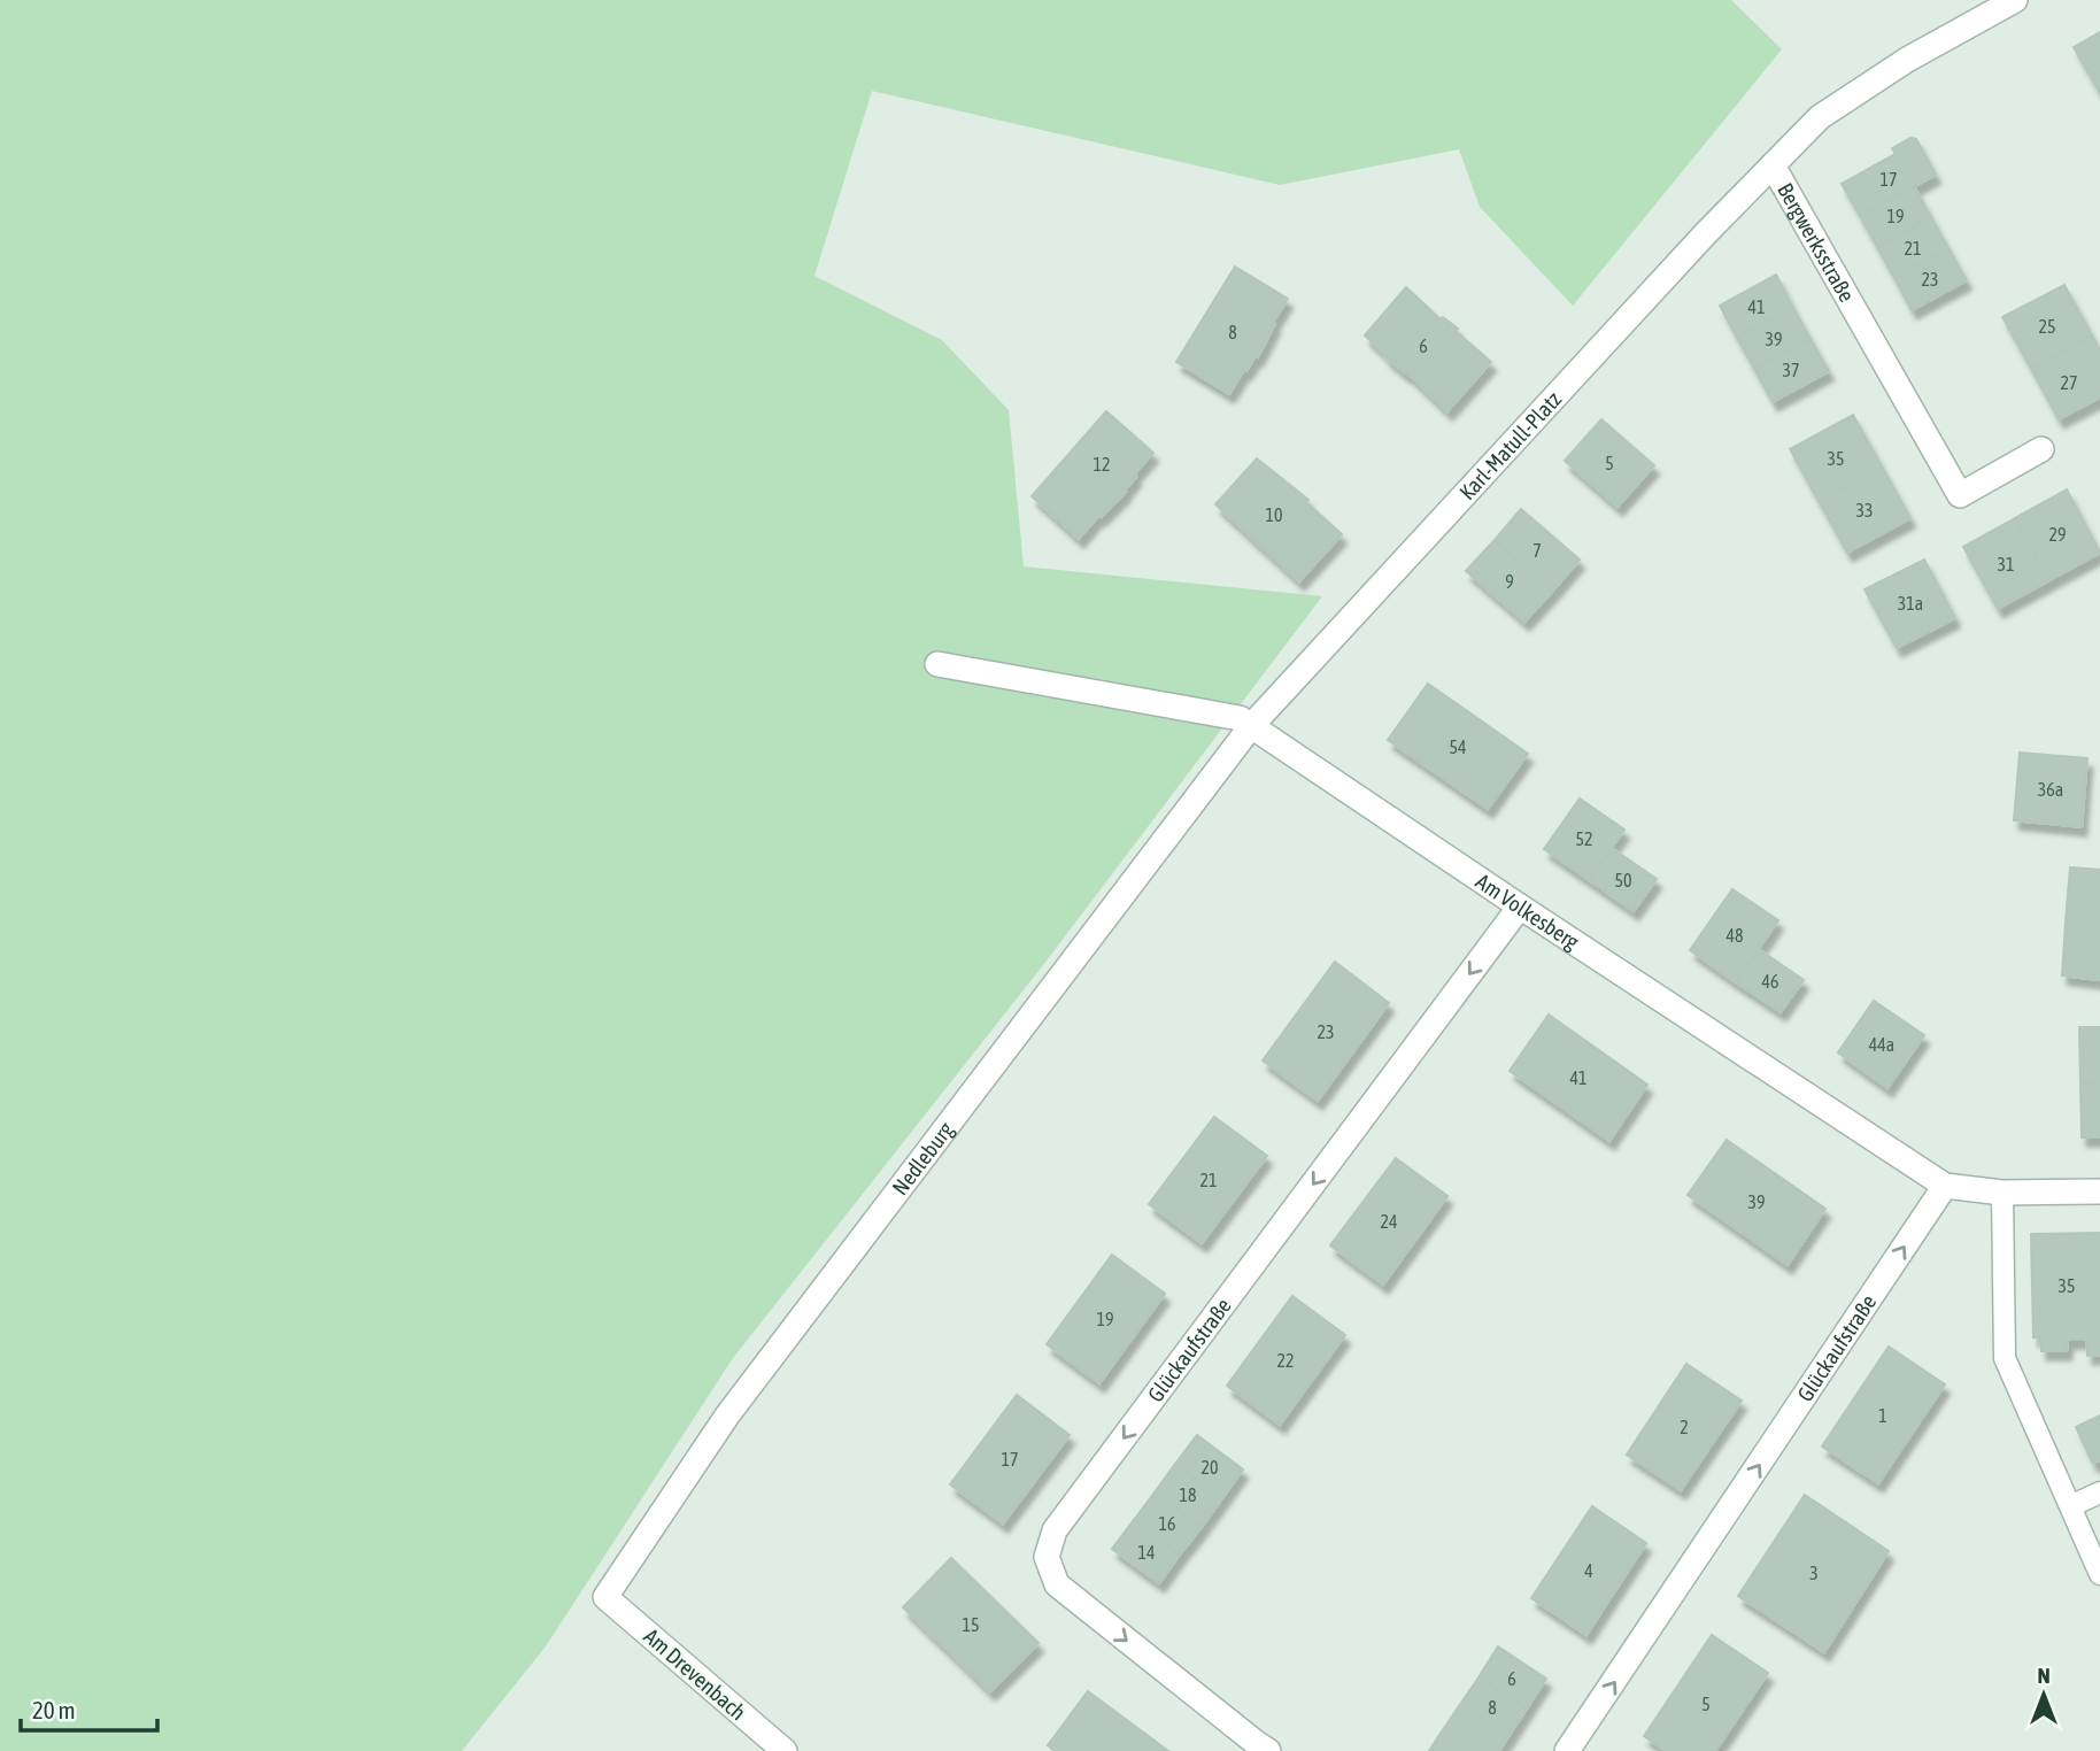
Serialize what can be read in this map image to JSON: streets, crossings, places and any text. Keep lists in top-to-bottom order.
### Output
{
  "streets": {
    "street": [
      "Bergwerksstraße",
      "Karl-Matull-Platz",
      "Am Volkesberg",
      "Nedleburg",
      "Glückaufstraße",
      "Am Drevenbach"
    ]
  },
  "crossings": [
    ["Bergwerksstraße", "Karl-Matull-Platz"],
    ["Karl-Matull-Platz", "Am Volkesberg"],
    ["Karl-Matull-Platz", "Nedleburg"],
    ["Am Volkesberg", "Nedleburg"],
    ["Am Volkesberg", "Glückaufstraße"],
    ["Nedleburg", "Am Drevenbach"]
  ],
  "house_numbers": [
    "17",
    "19",
    "21",
    "23",
    "41",
    "25",
    "8",
    "39",
    "6",
    "37",
    "27",
    "35",
    "5",
    "12",
    "33",
    "10",
    "29",
    "7",
    "31",
    "9",
    "31a",
    "54",
    "36a",
    "52",
    "50",
    "48",
    "46",
    "23",
    "44a",
    "41",
    "21",
    "39",
    "24",
    "35",
    "19",
    "22",
    "1",
    "2",
    "17",
    "20",
    "18",
    "16",
    "14",
    "4",
    "3",
    "15",
    "6",
    "5",
    "8"
  ],
  "scale_bar": "20 m",
  "north": "top"
}
